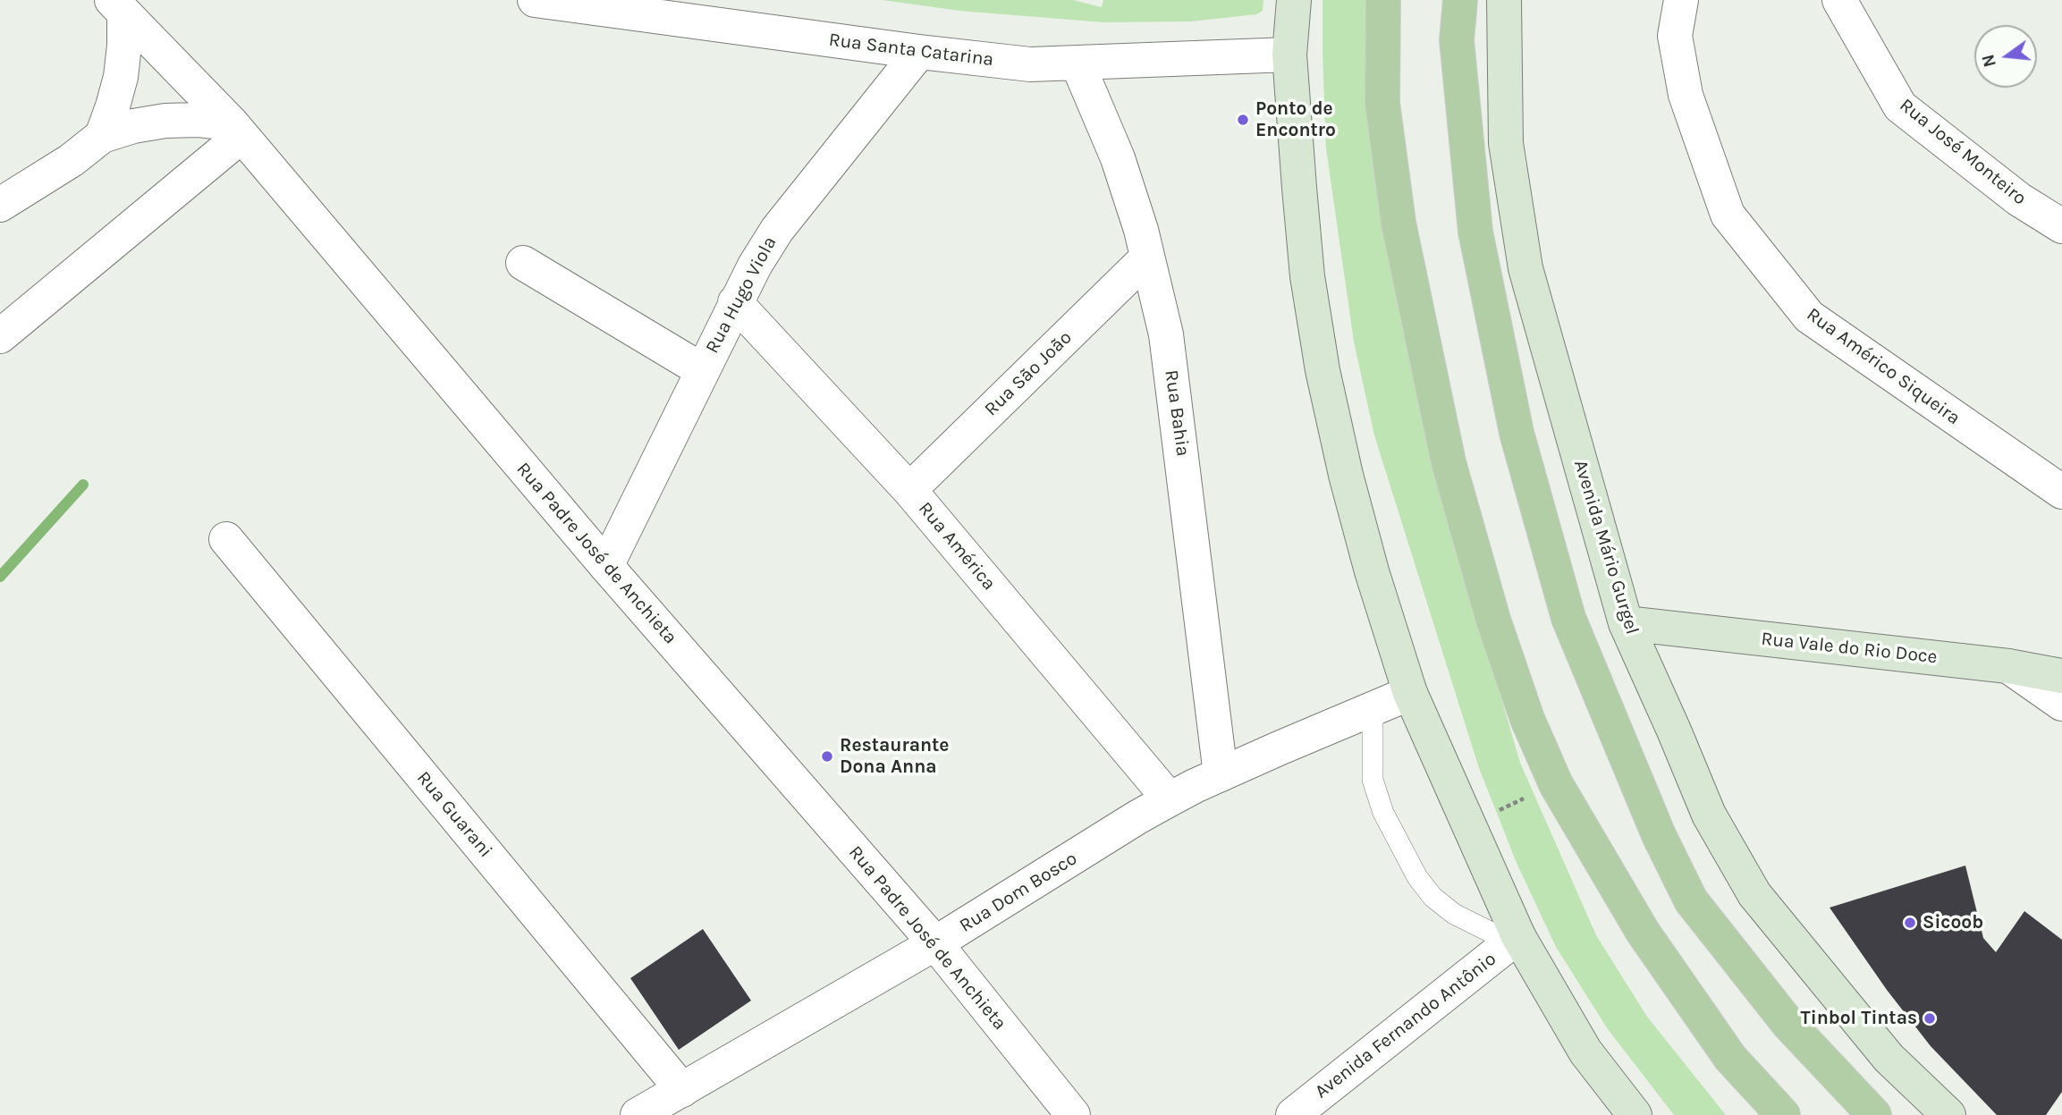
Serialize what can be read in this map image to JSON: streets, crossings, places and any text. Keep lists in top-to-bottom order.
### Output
{
  "streets": {
    "main road": ["Avenida Mário Gurgel", "Rua Vale do Rio Doce"],
    "street": [
      "Rua Santa Catarina",
      "Rua José Monteiro",
      "Rua Hugo Viola",
      "Rua Américo Siqueira",
      "Rua São João",
      "Rua Bahia",
      "Rua América",
      "Rua Padre José de Anchieta",
      "Rua Guarani",
      "Rua Dom Bosco",
      "Avenida Fernando Antônio"
    ]
  },
  "crossings": [
    ["Rua Santa Catarina", "Rua Hugo Viola"],
    ["Rua Santa Catarina", "Rua Bahia"],
    ["Rua Hugo Viola", "Rua América"],
    ["Rua Hugo Viola", "Rua Padre José de Anchieta"],
    ["Rua São João", "Rua Bahia"],
    ["Rua São João", "Rua América"],
    ["Rua Bahia", "Rua Dom Bosco"],
    ["Rua América", "Rua Dom Bosco"],
    ["Avenida Mário Gurgel", "Rua Vale do Rio Doce"],
    ["Rua Padre José de Anchieta", "Rua Dom Bosco"],
    ["Rua Guarani", "Rua Dom Bosco"]
  ],
  "places": [
    "Ponto de Encontro",
    "Restaurante Dona Anna",
    "Sicoob",
    "Tinbol Tintas"
  ],
  "north": "left"
}
